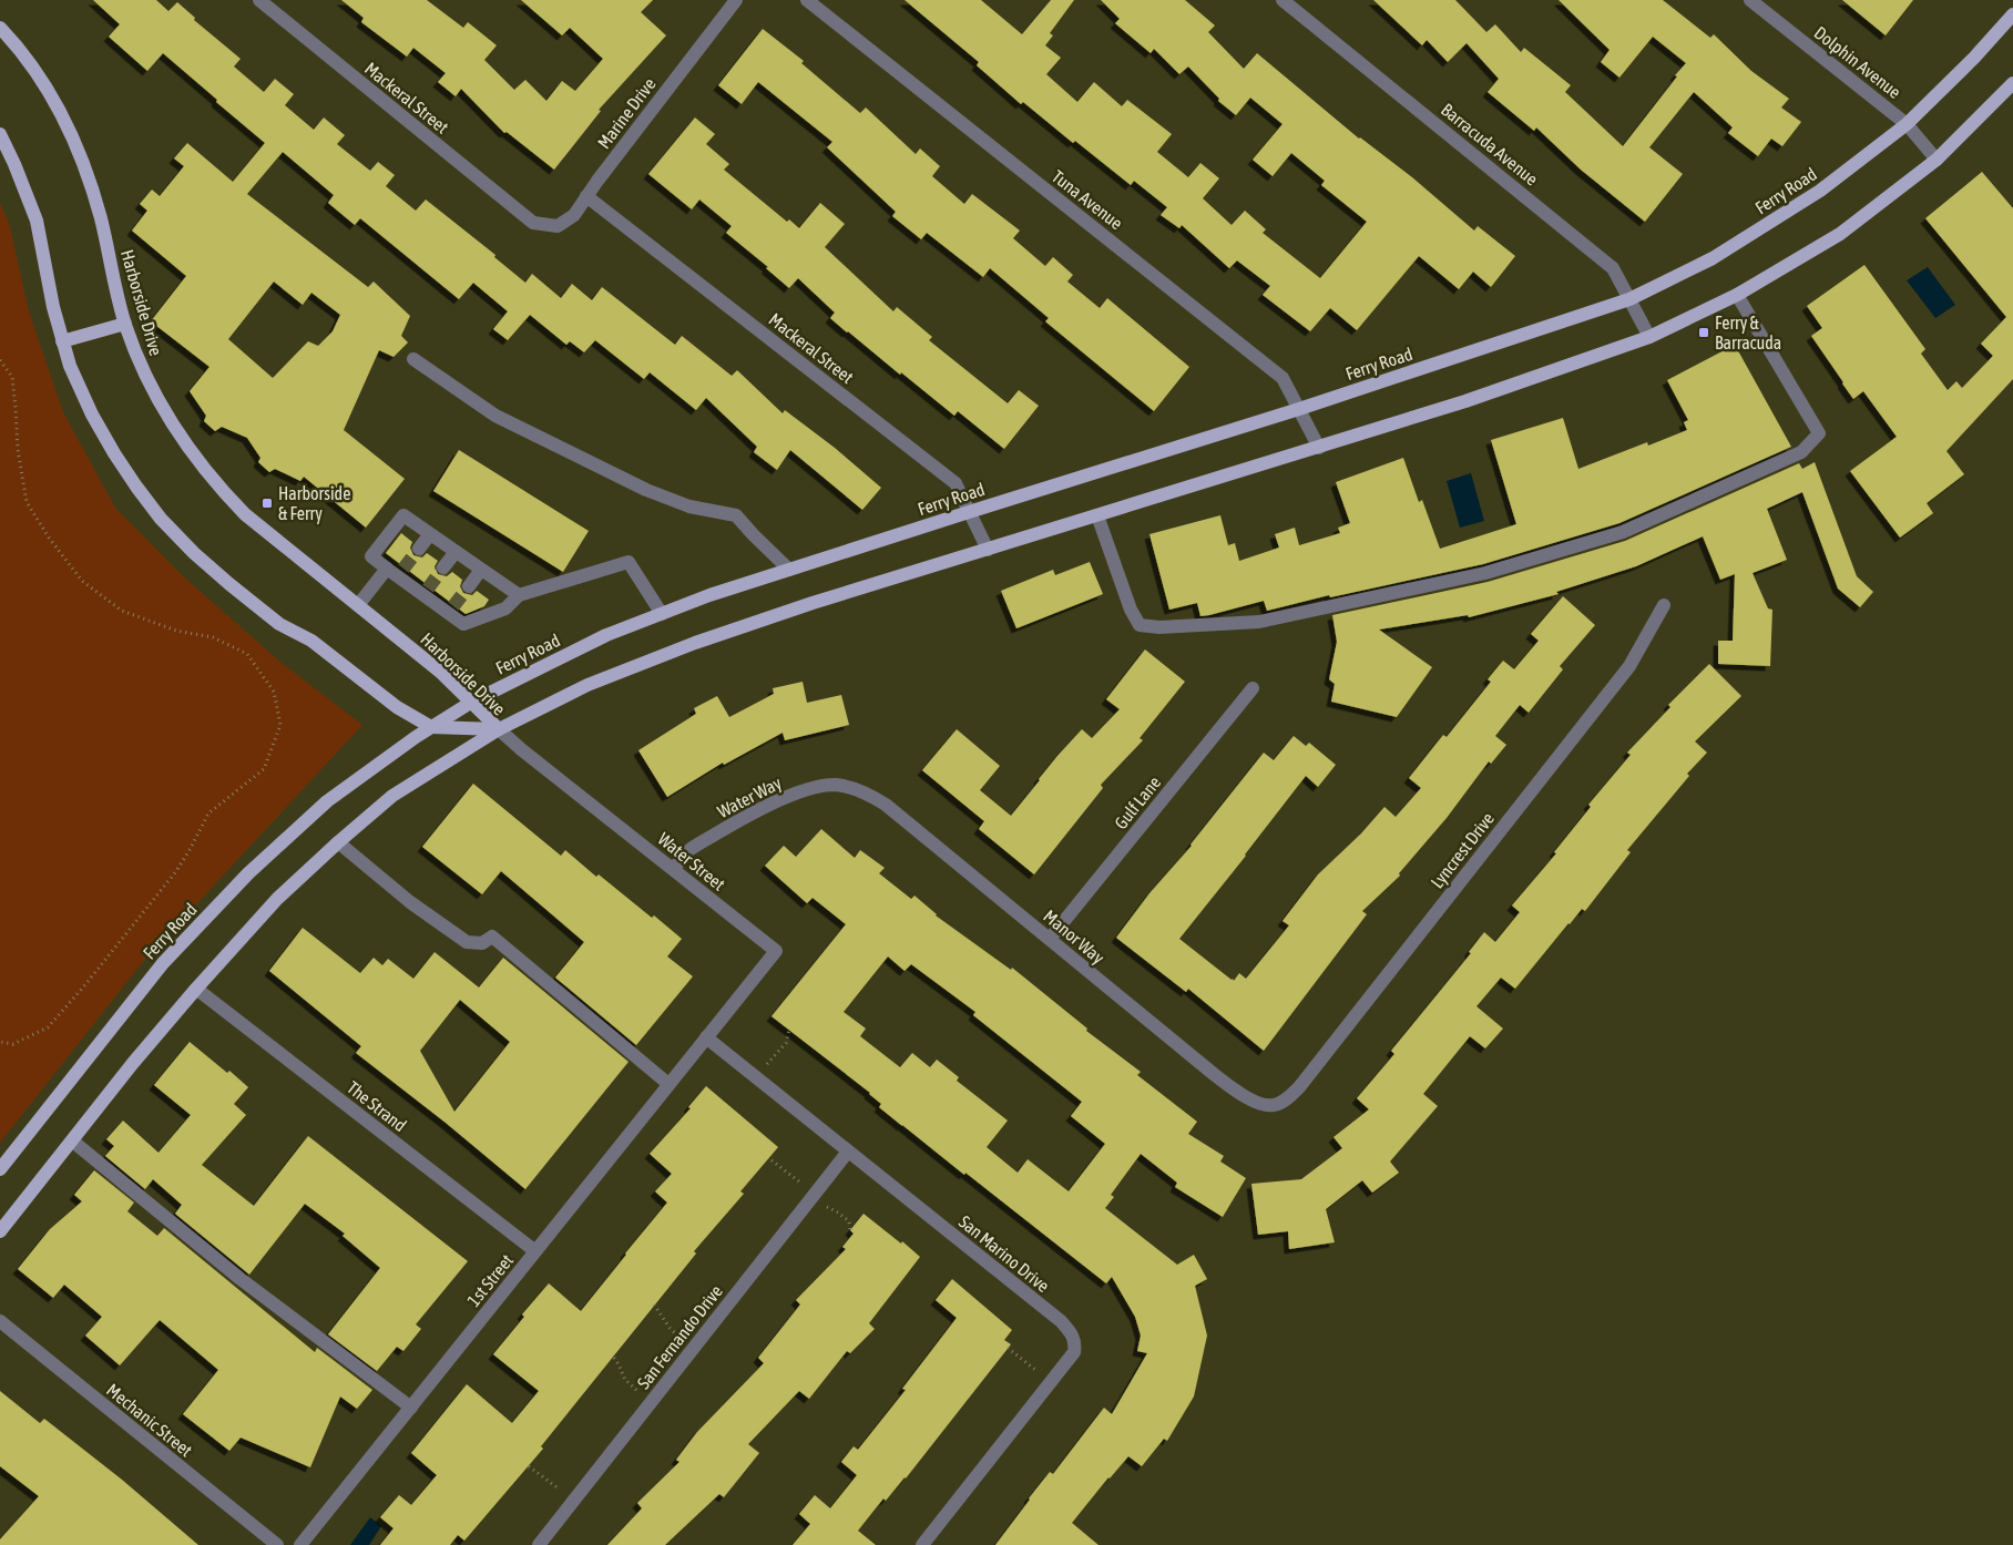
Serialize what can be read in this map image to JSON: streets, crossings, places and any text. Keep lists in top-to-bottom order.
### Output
{
  "streets": {
    "main road": ["Ferry Road", "Harborside Drive"],
    "street": [
      "Dolphin Avenue",
      "Mackeral Street",
      "Marine Drive",
      "Barracuda Avenue",
      "Tuna Avenue",
      "Water Way",
      "Gulf Lane",
      "Lyncrest Drive",
      "Water Street",
      "Manor Way",
      "The Strand",
      "San Marino Drive",
      "1st Street",
      "San Fernando Drive",
      "Mechanic Street"
    ]
  },
  "crossings": [
    ["Dolphin Avenue", "Ferry Road"],
    ["Mackeral Street", "Marine Drive"],
    ["Mackeral Street", "Ferry Road"],
    ["Barracuda Avenue", "Ferry Road"],
    ["Ferry Road", "Tuna Avenue"],
    ["Ferry Road", "Harborside Drive"],
    ["Harborside Drive", "Water Street"],
    ["Water Way", "Water Street"],
    ["Water Way", "Manor Way"],
    ["Gulf Lane", "Manor Way"],
    ["Lyncrest Drive", "Manor Way"],
    ["Water Street", "San Marino Drive"],
    ["Water Street", "1st Street"],
    ["The Strand", "1st Street"],
    ["San Marino Drive", "1st Street"],
    ["San Marino Drive", "San Fernando Drive"]
  ],
  "places": {
    "transit": ["Ferry & Barracuda", "Harborside & Ferry"]
  }
}
